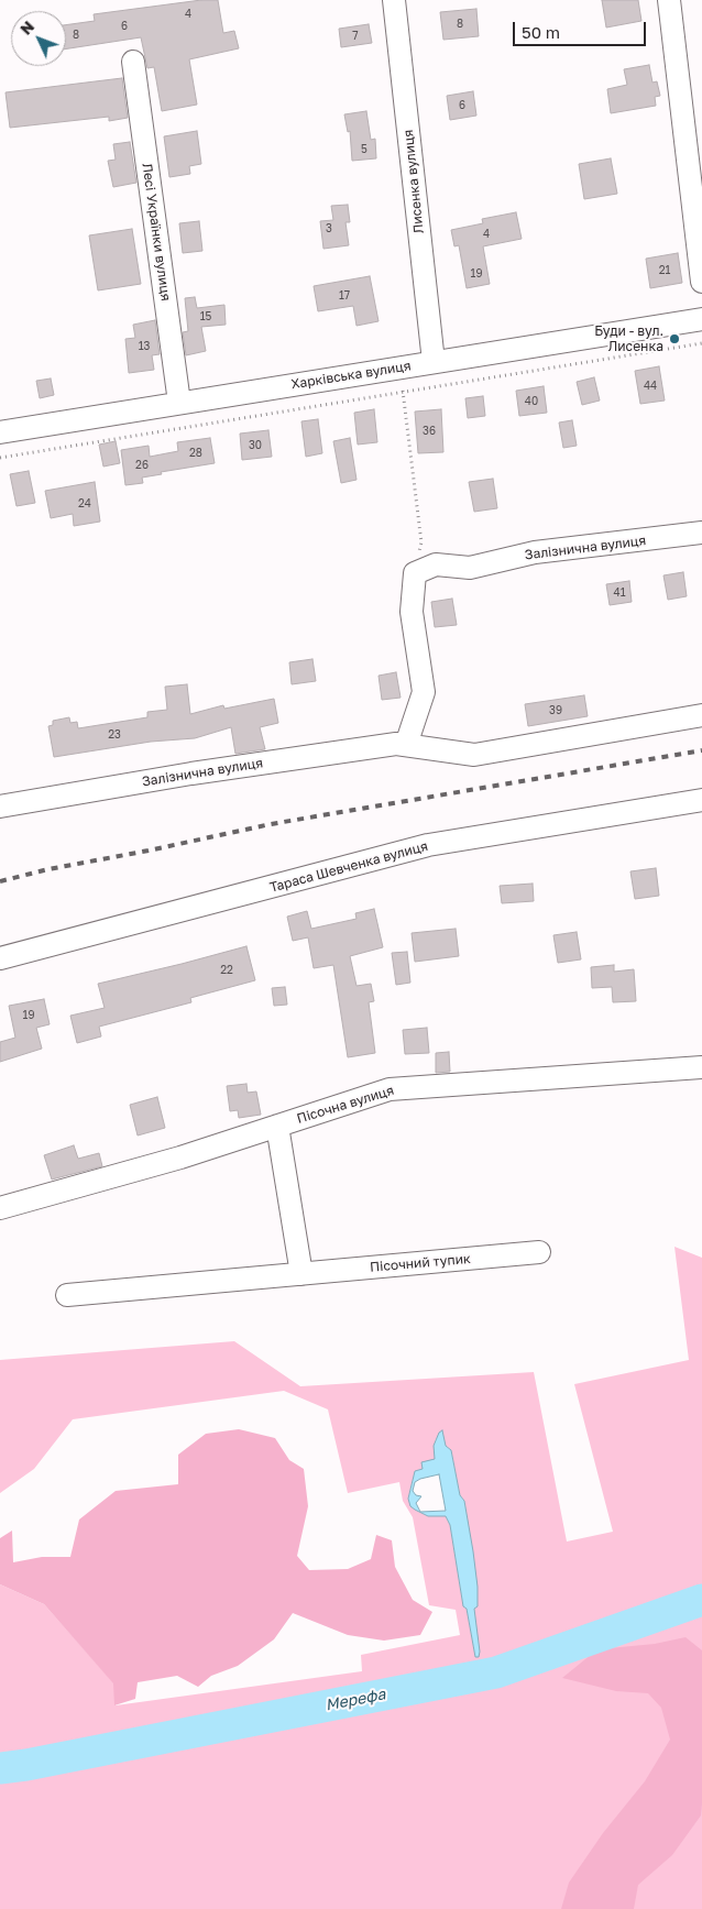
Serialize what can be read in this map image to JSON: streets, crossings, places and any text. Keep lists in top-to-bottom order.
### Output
{
  "streets": {
    "street": [
      "Лисенка вулиця",
      "Лесі Українки вулиця",
      "Харківська вулиця",
      "Залізнична вулиця",
      "Тараса Шевченка вулиця",
      "Пісочна вулиця",
      "Пісочний тупик"
    ]
  },
  "crossings": [
    ["Лисенка вулиця", "Харківська вулиця"],
    ["Лесі Українки вулиця", "Харківська вулиця"]
  ],
  "water": ["Мерефа"],
  "places": ["Буди - вул. Лисенка"],
  "house_numbers": [
    "4",
    "8",
    "6",
    "8",
    "7",
    "6",
    "5",
    "3",
    "4",
    "21",
    "19",
    "17",
    "15",
    "13",
    "44",
    "40",
    "36",
    "30",
    "28",
    "26",
    "24",
    "41",
    "39",
    "23",
    "22",
    "19"
  ],
  "scale_bar": "50 m",
  "north": "top left"
}
